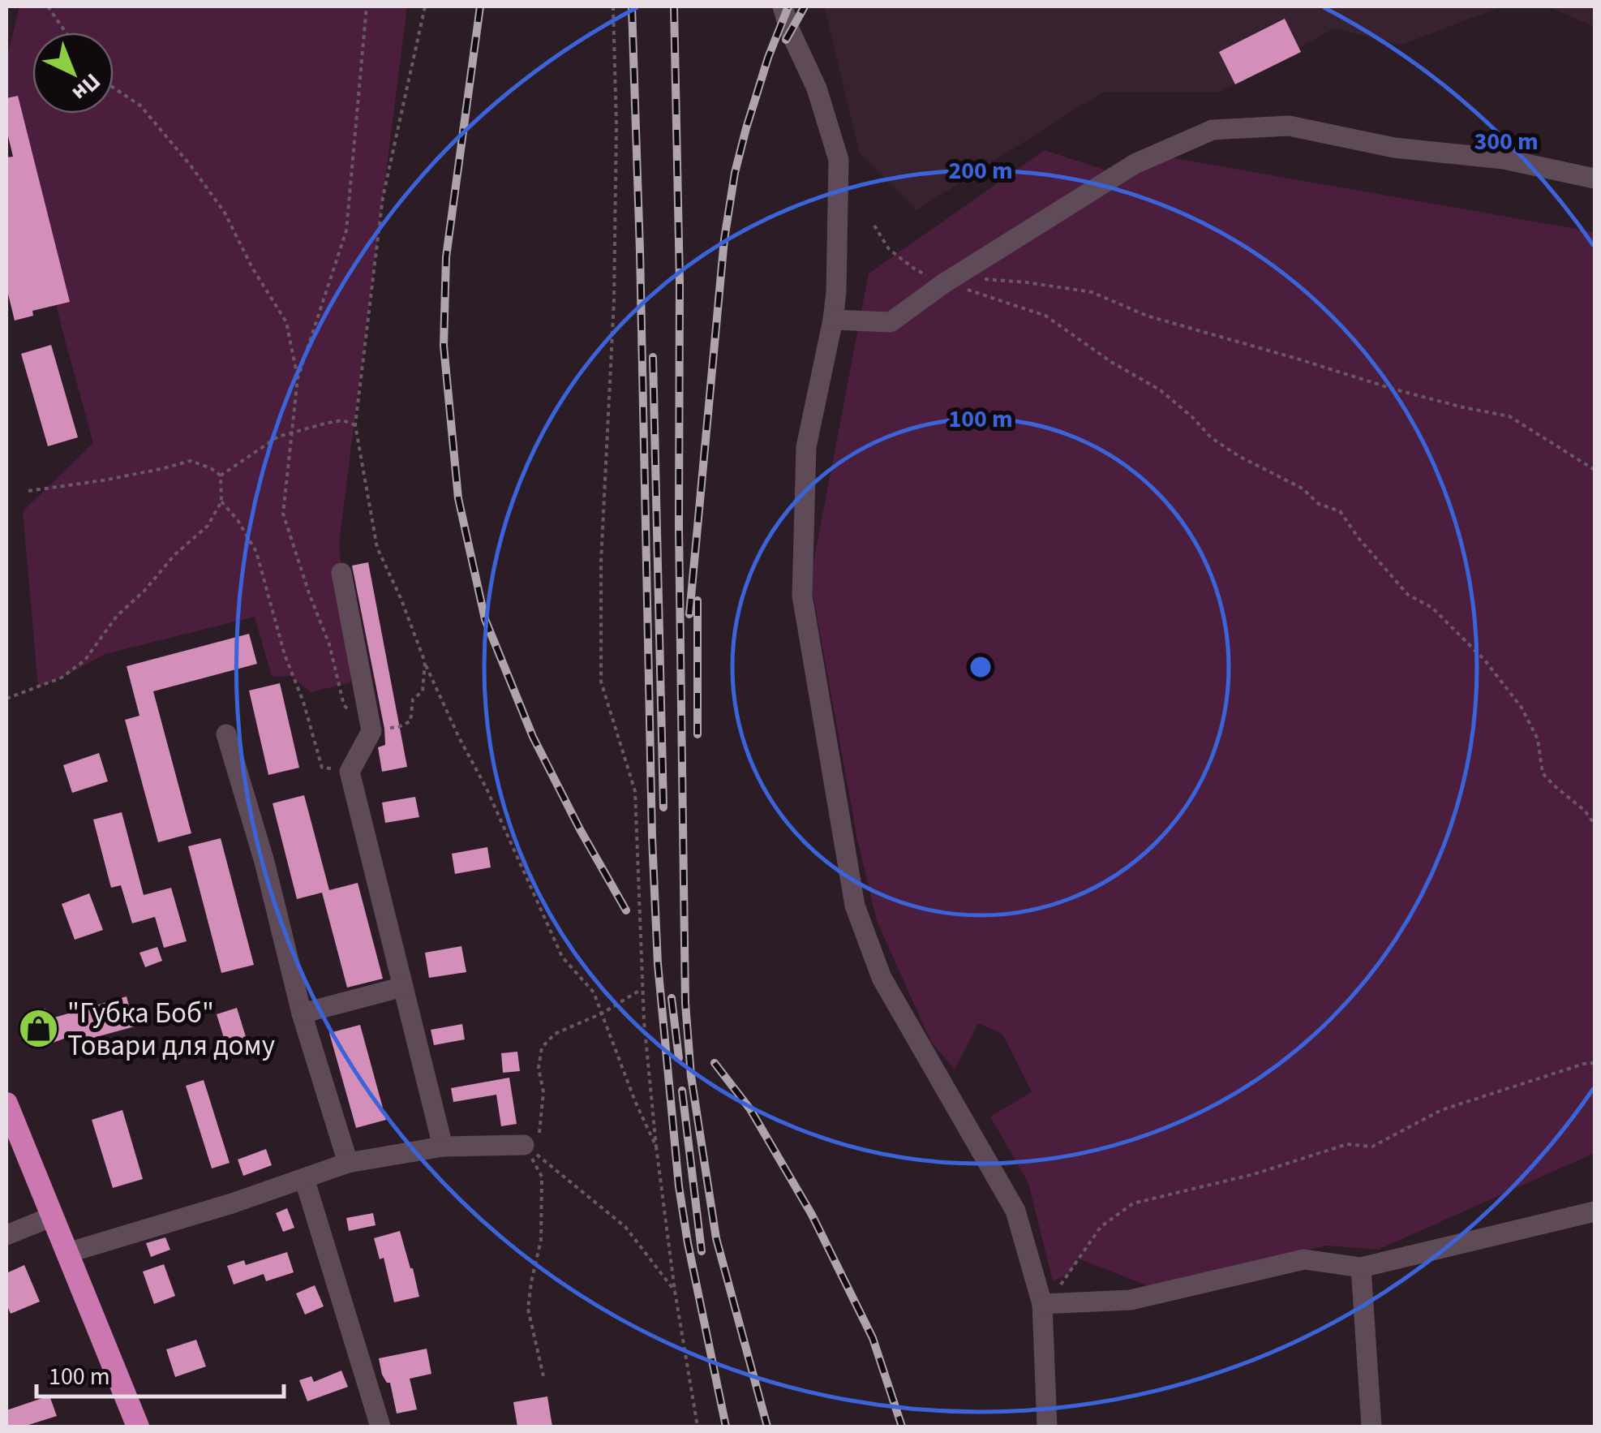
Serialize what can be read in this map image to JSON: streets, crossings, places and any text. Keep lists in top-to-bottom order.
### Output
{
  "places": {
    "shop": ["\"Губка Боб\" Товари для дому"]
  },
  "scale_bar": "100 m",
  "north": "bottom right",
  "rings": ["300 m", "200 m", "100 m"]
}
